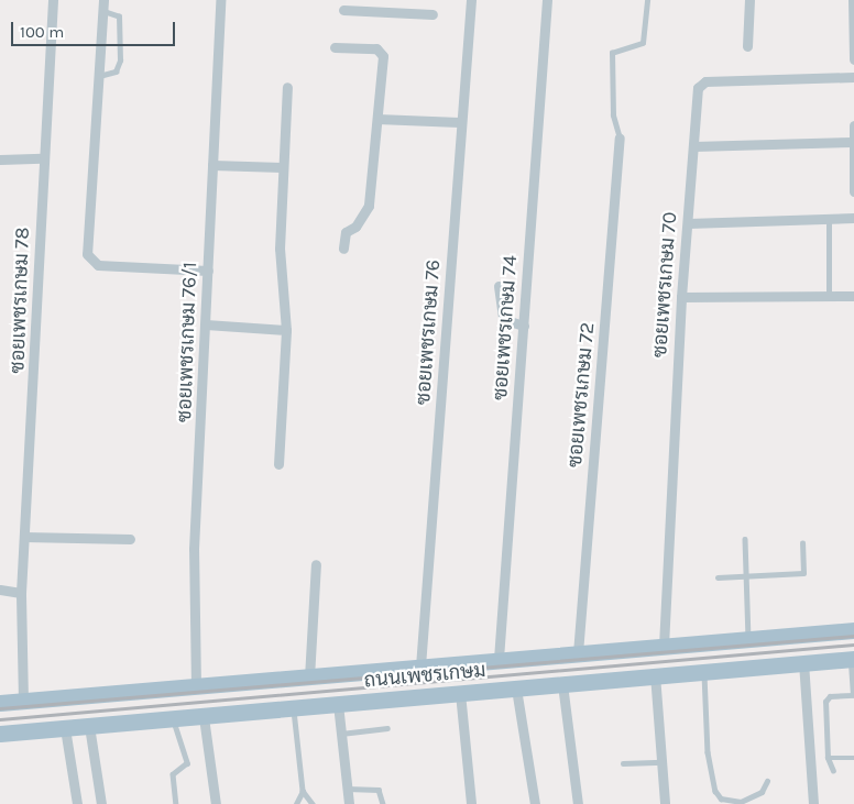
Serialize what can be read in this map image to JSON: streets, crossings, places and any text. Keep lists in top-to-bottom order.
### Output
{
  "streets": {
    "main road": ["ถนนเพชรเกษม"],
    "street": [
      "ซอยเพชรเกษม 70",
      "ซอยเพชรเกษม 78",
      "ซอยเพชรเกษม 74",
      "ซอยเพชรเกษม 76",
      "ซอยเพชรเกษม 76/1",
      "ซอยเพชรเกษม 72"
    ]
  },
  "crossings": [
    ["ซอยเพชรเกษม 70", "ถนนเพชรเกษม"],
    ["ซอยเพชรเกษม 78", "ถนนเพชรเกษม"],
    ["ซอยเพชรเกษม 74", "ถนนเพชรเกษม"],
    ["ซอยเพชรเกษม 76", "ถนนเพชรเกษม"],
    ["ซอยเพชรเกษม 76/1", "ถนนเพชรเกษม"],
    ["ซอยเพชรเกษม 72", "ถนนเพชรเกษม"]
  ],
  "scale_bar": "100 m"
}
